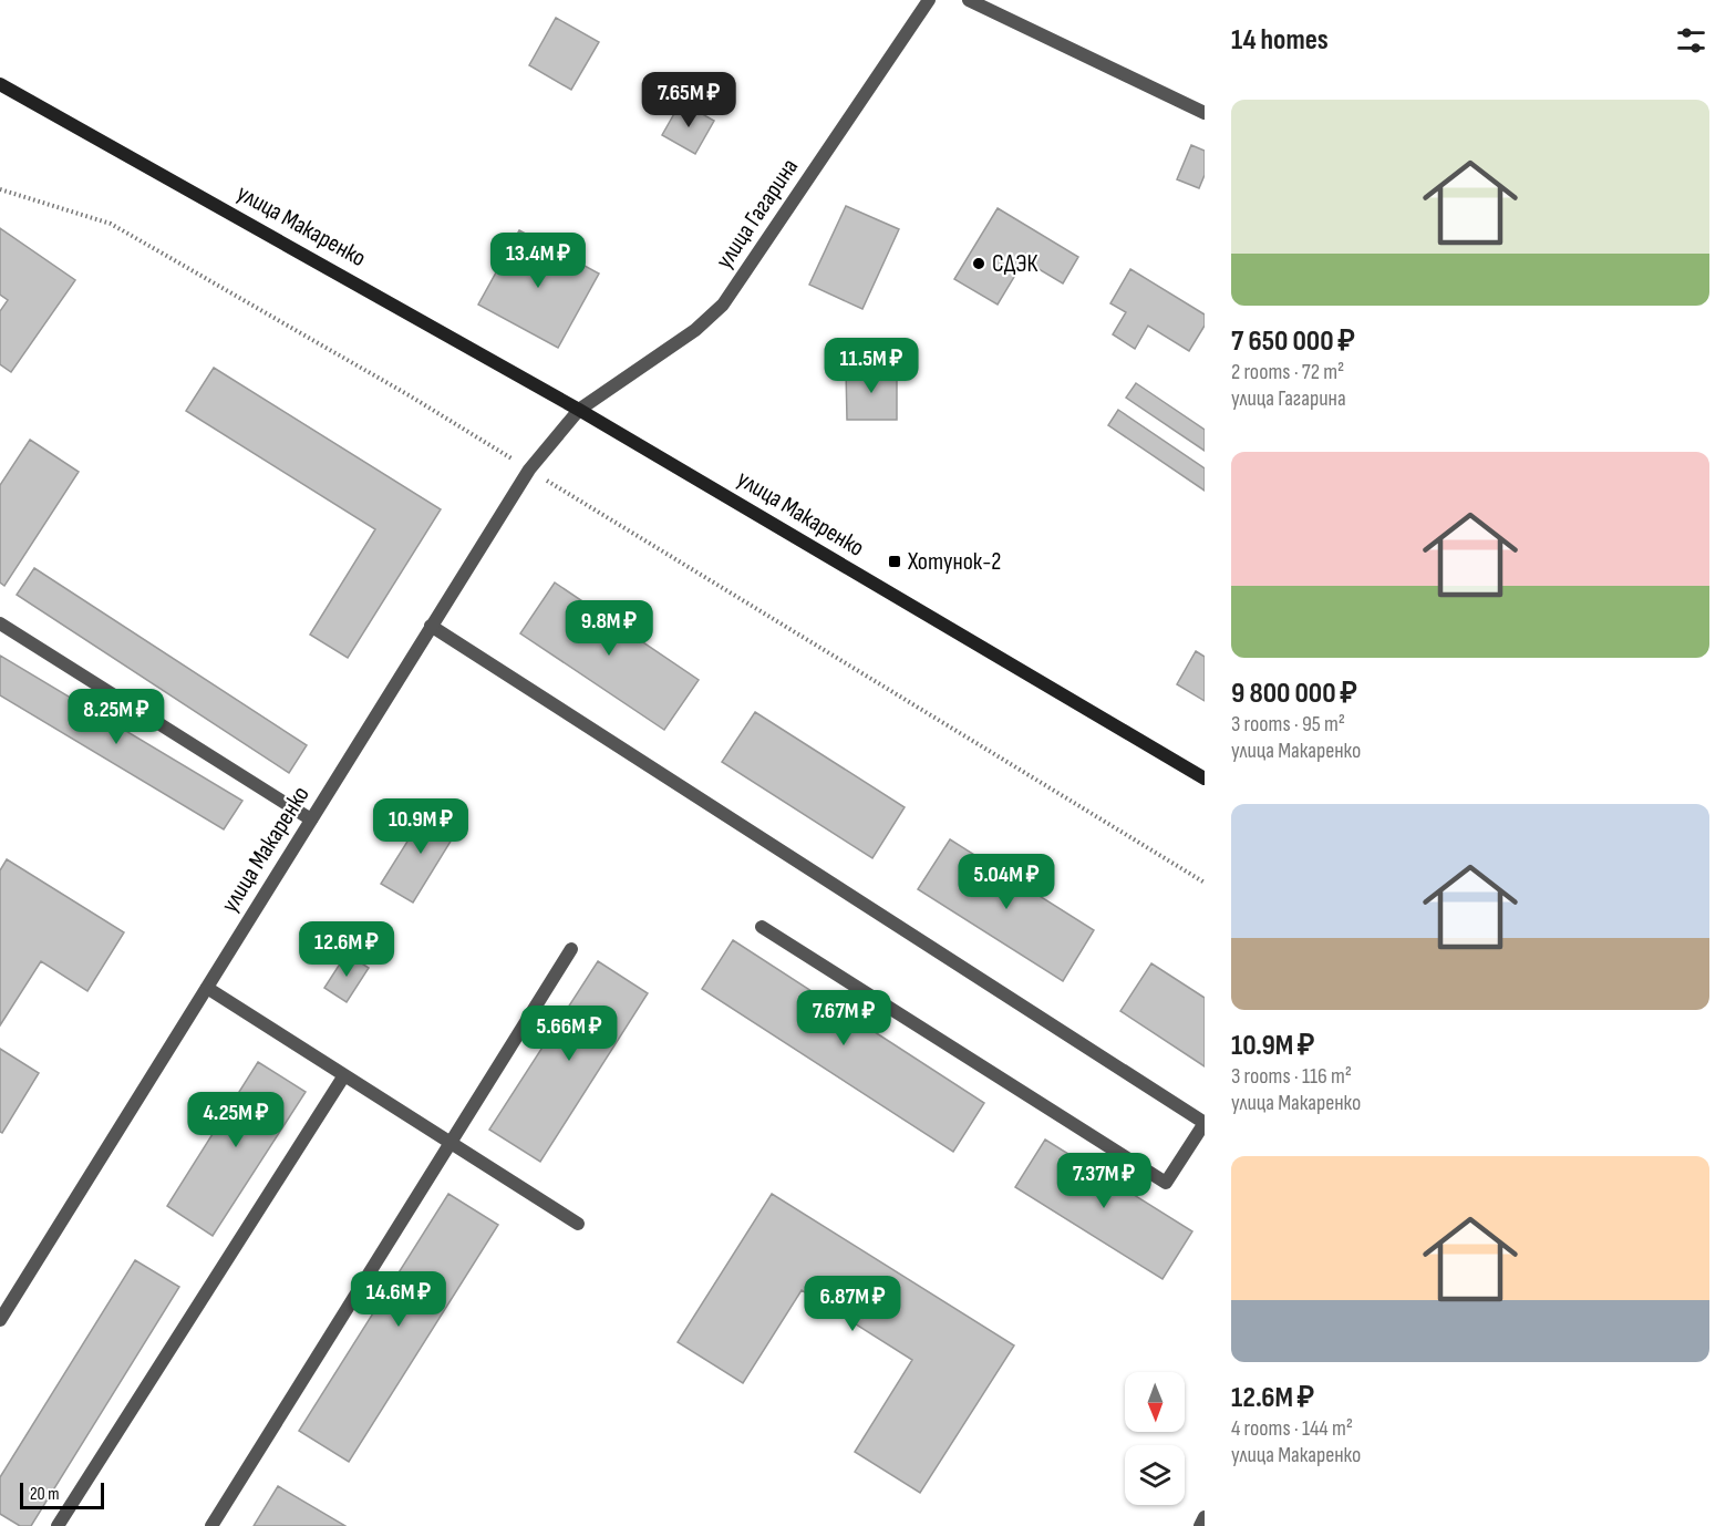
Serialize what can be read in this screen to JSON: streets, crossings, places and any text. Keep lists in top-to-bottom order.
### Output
{
  "streets": {
    "main road": ["улица Макаренко"],
    "street": ["улица Гагарина"]
  },
  "crossings": [
    ["улица Гагарина", "улица Макаренко"]
  ],
  "places": {
    "other": ["СДЭК"],
    "transit": ["Хотунок-2"]
  },
  "scale_bar": "20 m",
  "north": "bottom",
  "page": {
    "heading": "14 homes",
    "price": [
      "7.65M ₽",
      "13.4M ₽",
      "11.5M ₽",
      "9.8M ₽",
      "8.25M ₽",
      "10.9M ₽",
      "5.04M ₽",
      "12.6M ₽",
      "7.67M ₽",
      "5.66M ₽",
      "4.25M ₽",
      "7.37M ₽",
      "14.6M ₽",
      "6.87M ₽"
    ],
    "list": [
      {
        "name": "7 650 000 ₽",
        "note": "2 rooms · 72 m² · улица Гагарина"
      },
      {
        "name": "9 800 000 ₽",
        "note": "3 rooms · 95 m² · улица Макаренко"
      },
      {
        "name": "10.9M ₽",
        "note": "3 rooms · 116 m² · улица Макаренко"
      },
      {
        "name": "12.6M ₽",
        "note": "4 rooms · 144 m² · улица Макаренко"
      }
    ],
    "scale": "20 m"
  }
}
